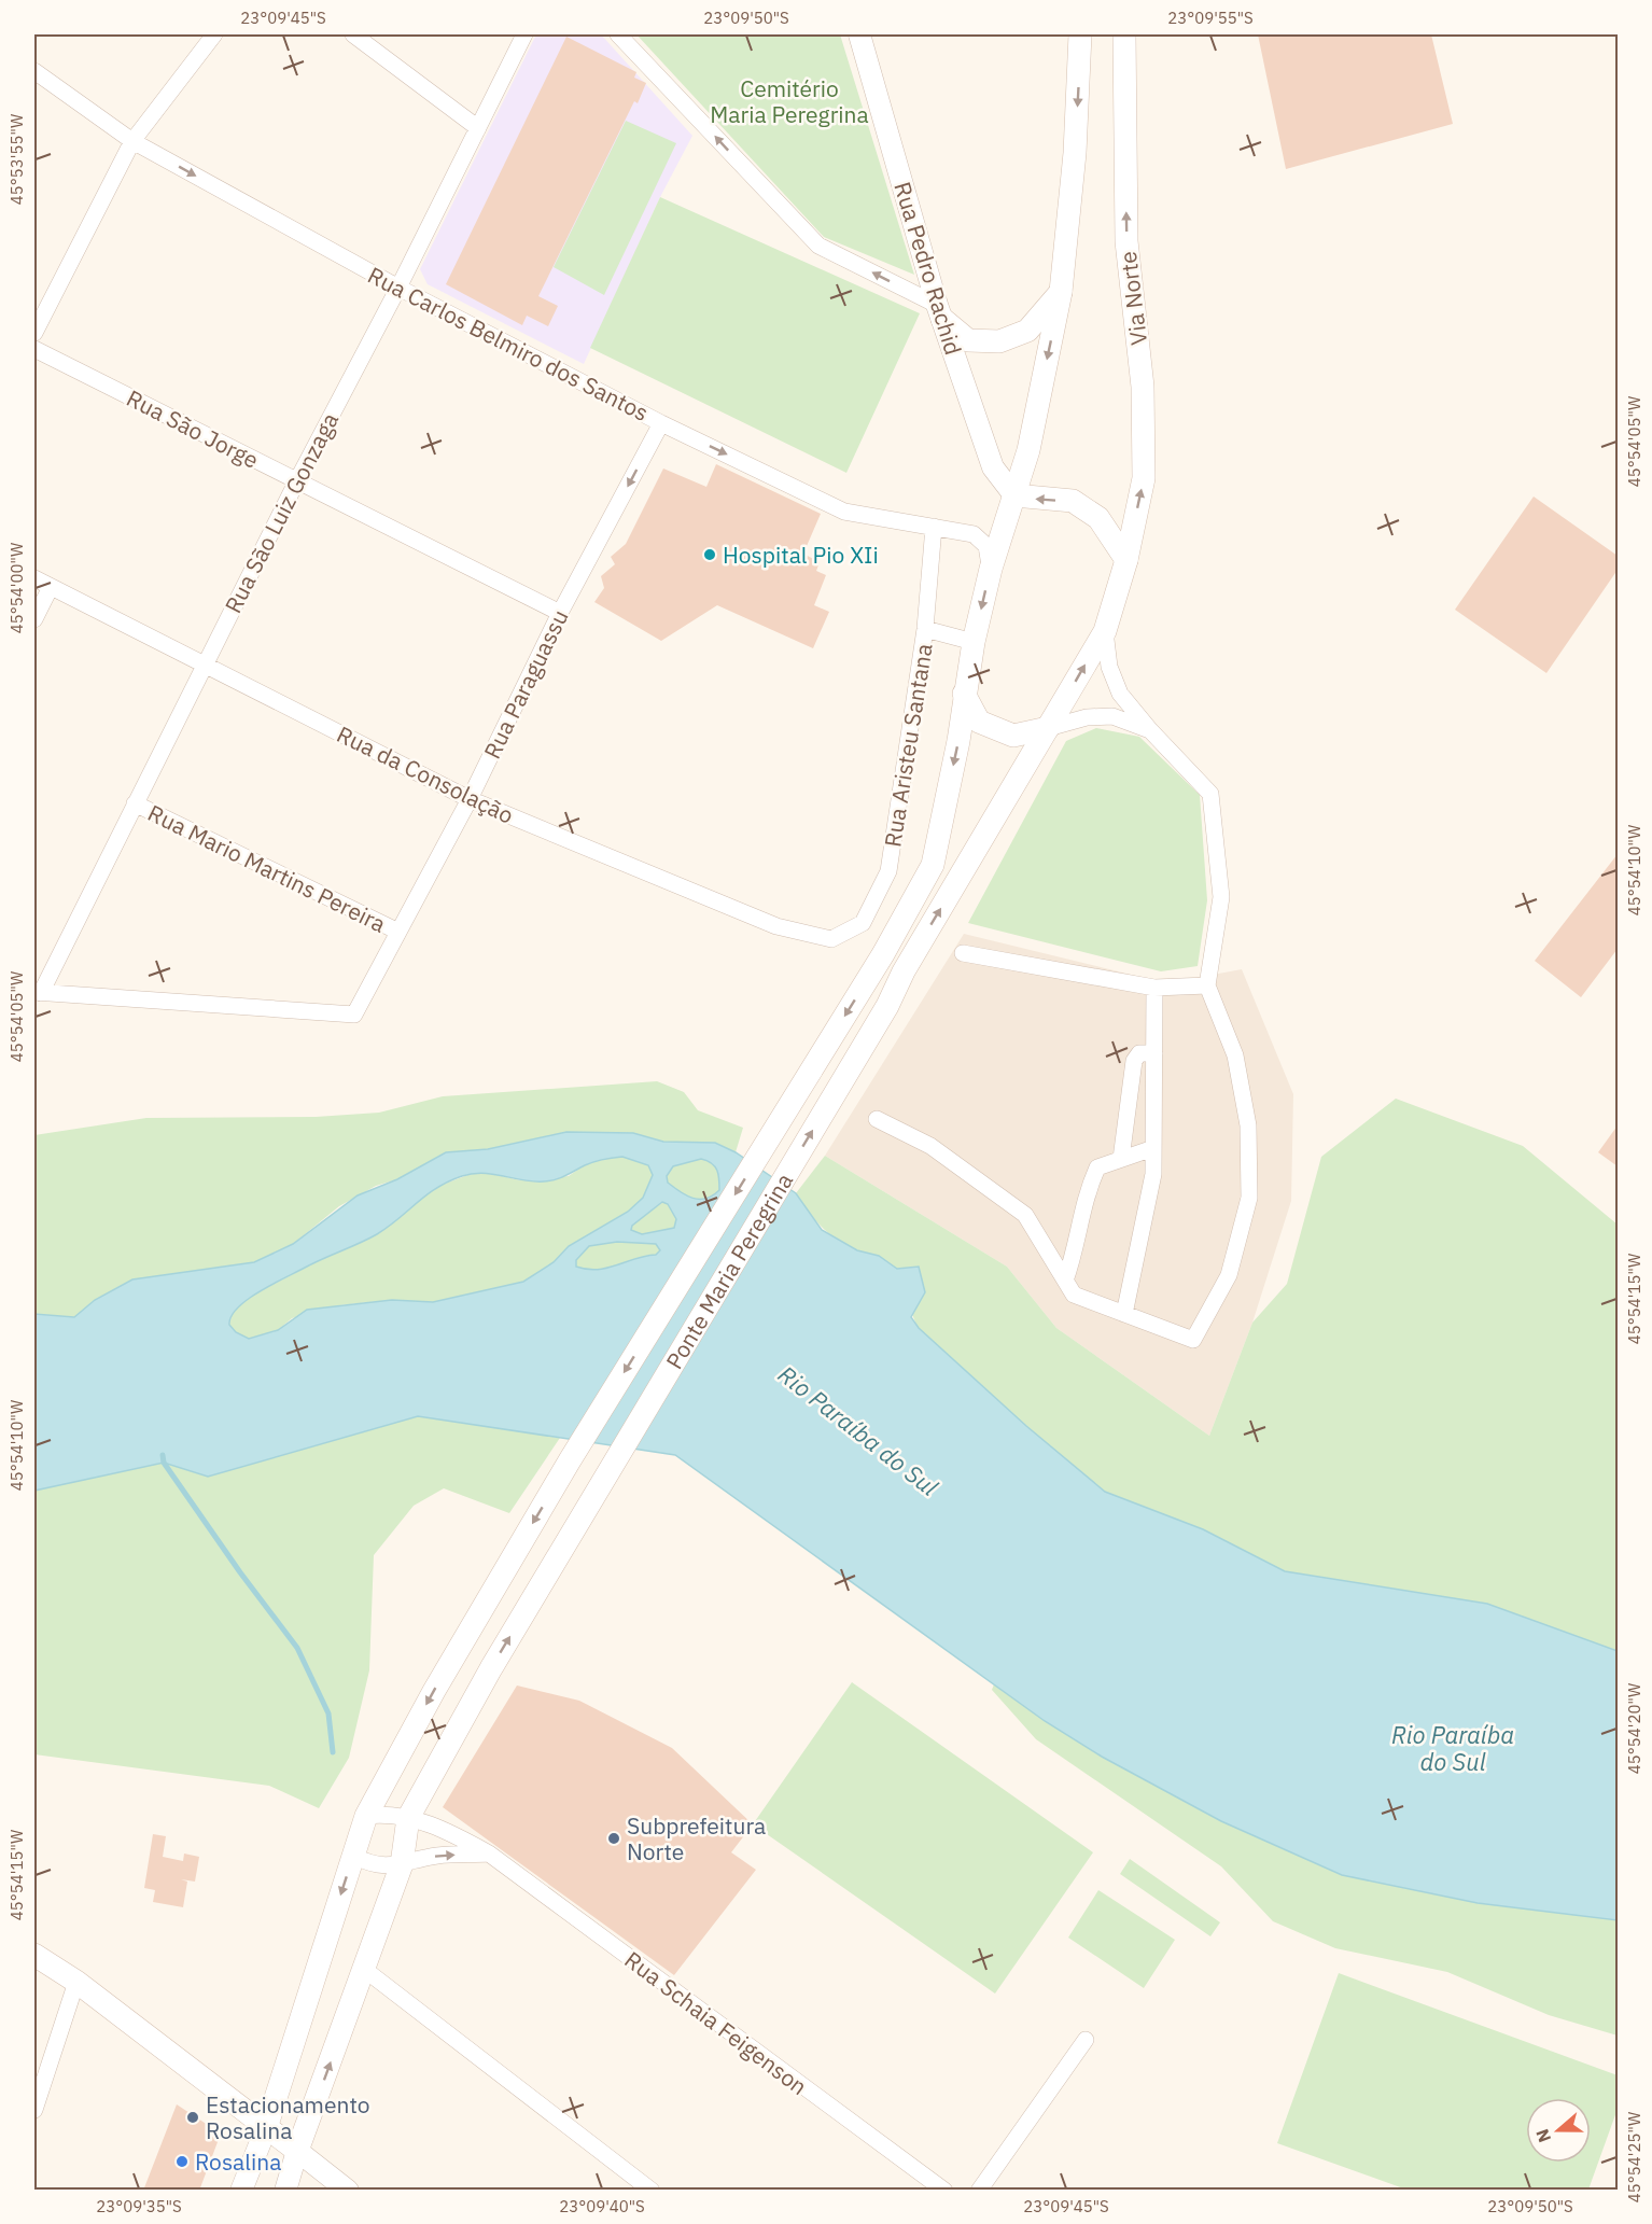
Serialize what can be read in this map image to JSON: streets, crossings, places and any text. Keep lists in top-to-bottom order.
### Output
{
  "streets": {
    "main road": ["Via Norte", "Ponte Maria Peregrina"],
    "street": [
      "Rua Pedro Rachid",
      "Rua Carlos Belmiro dos Santos",
      "Rua São Jorge",
      "Rua São Luiz Gonzaga",
      "Rua Paraguassu",
      "Rua Aristeu Santana",
      "Rua da Consolação",
      "Rua Mario Martins Pereira",
      "Rua Schaia Feigenson"
    ]
  },
  "crossings": [
    ["Rua Pedro Rachid", "Ponte Maria Peregrina"],
    ["Via Norte", "Ponte Maria Peregrina"],
    ["Rua Carlos Belmiro dos Santos", "Rua São Luiz Gonzaga"],
    ["Rua Carlos Belmiro dos Santos", "Rua Paraguassu"],
    ["Rua Carlos Belmiro dos Santos", "Rua Aristeu Santana"],
    ["Rua Carlos Belmiro dos Santos", "Ponte Maria Peregrina"],
    ["Rua São Jorge", "Rua São Luiz Gonzaga"],
    ["Rua São Jorge", "Rua Paraguassu"],
    ["Rua São Luiz Gonzaga", "Rua Paraguassu"],
    ["Rua São Luiz Gonzaga", "Rua da Consolação"],
    ["Rua São Luiz Gonzaga", "Rua Mario Martins Pereira"],
    ["Rua Paraguassu", "Rua da Consolação"],
    ["Rua Paraguassu", "Rua Mario Martins Pereira"],
    ["Rua Aristeu Santana", "Rua da Consolação"],
    ["Ponte Maria Peregrina", "Rua Schaia Feigenson"]
  ],
  "one_way": ["Rua Carlos Belmiro dos Santos"],
  "water": ["Rio Paraíba do Sul"],
  "parks": ["Cemitério Maria Peregrina"],
  "places": [
    "Hospital Pio XIi",
    "Subprefeitura Norte",
    "Estacionamento Rosalina",
    "Rosalina"
  ],
  "north": "left",
  "coordinates": [
    "23°09'45\"S",
    "23°09'50\"S",
    "23°09'55\"S",
    "45°53'55\"W",
    "45°54'05\"W",
    "45°54'00\"W",
    "45°54'10\"W",
    "45°54'15\"W",
    "45°54'20\"W",
    "45°54'25\"W",
    "23°09'35\"S",
    "23°09'40\"S"
  ]
}
